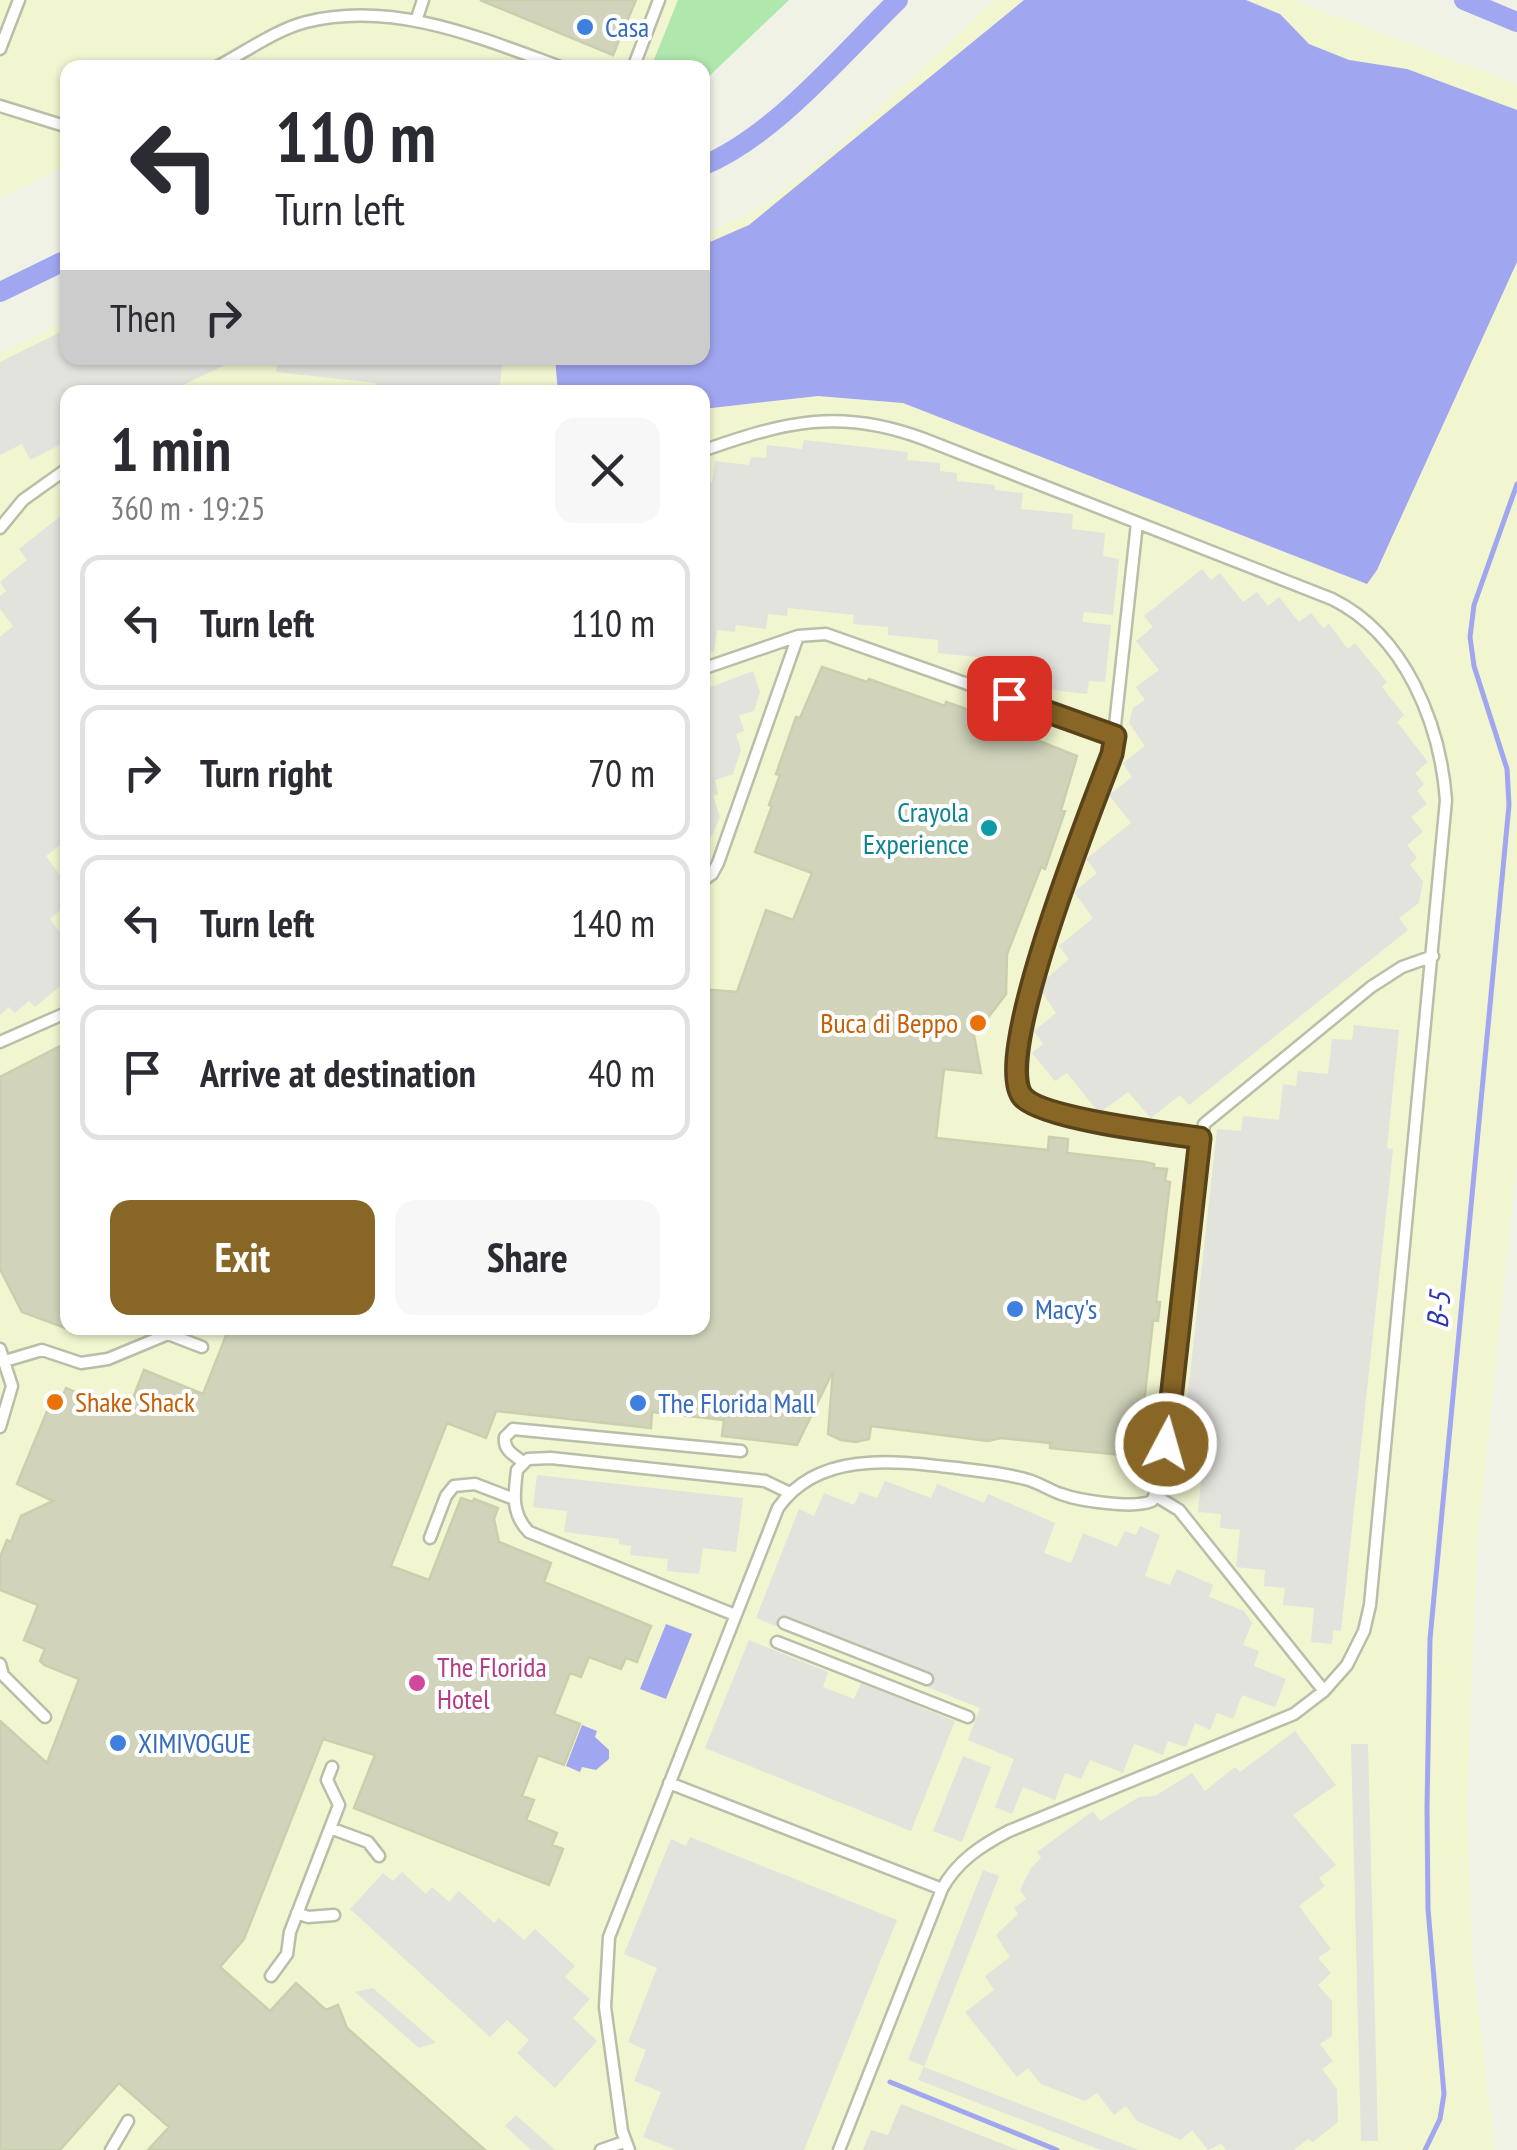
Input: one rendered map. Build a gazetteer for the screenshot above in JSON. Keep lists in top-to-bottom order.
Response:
{
  "water": ["B-5"],
  "places": [
    "Casa",
    "Crayola Experience",
    "Buca di Beppo",
    "Macy's",
    "Shake Shack",
    "The Florida Mall",
    "The Florida Hotel",
    "XIMIVOGUE"
  ],
  "page": {
    "turn": ["110 m", "Turn left"],
    "then": "Then",
    "heading": ["1 min", "360 m · 19:25"],
    "list": [
      {
        "name": "Turn left",
        "value": "110 m"
      },
      {
        "name": "Turn right",
        "value": "70 m"
      },
      {
        "name": "Turn left",
        "value": "140 m"
      },
      {
        "name": "Arrive at destination",
        "value": "40 m"
      }
    ],
    "buttons": ["Exit", "Share"]
  }
}
